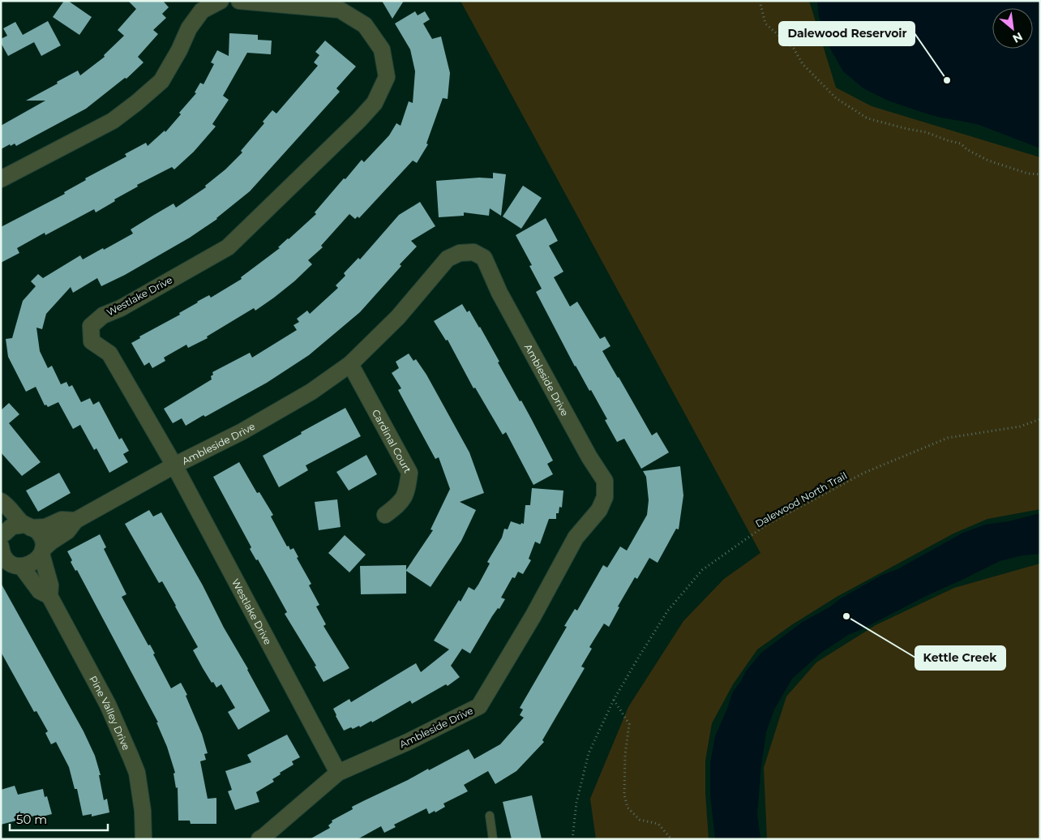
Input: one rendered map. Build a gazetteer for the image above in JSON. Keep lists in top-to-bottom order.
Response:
{
  "streets": {
    "street": [
      "Westlake Drive",
      "Ambleside Drive",
      "Cardinal Court",
      "Pine Valley Drive"
    ],
    "path": ["Dalewood North Trail"]
  },
  "crossings": [
    ["Westlake Drive", "Ambleside Drive"],
    ["Ambleside Drive", "Cardinal Court"],
    ["Ambleside Drive", "Pine Valley Drive"]
  ],
  "places": ["Dalewood Reservoir", "Kettle Creek"],
  "scale_bar": "50 m",
  "north": "bottom right"
}
